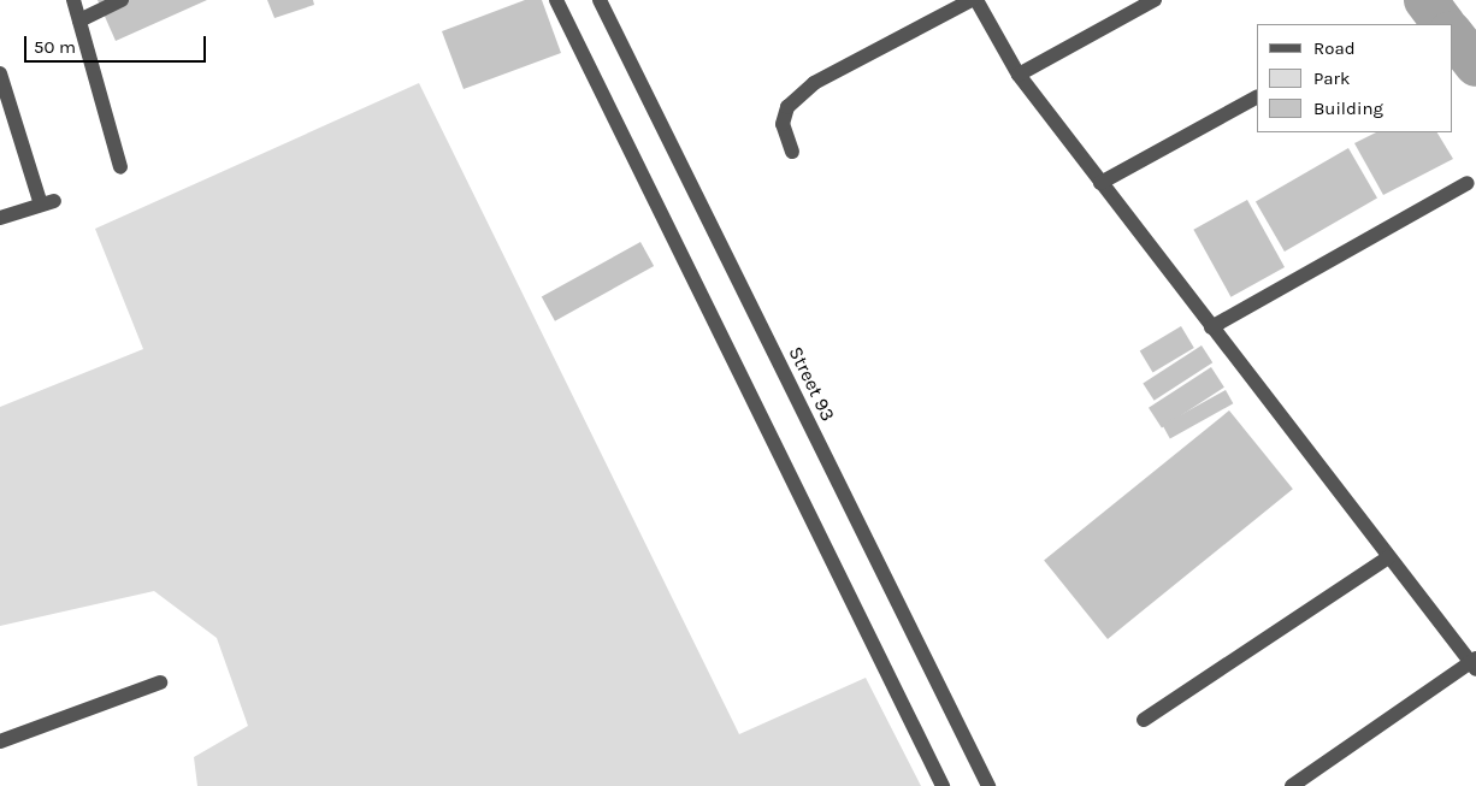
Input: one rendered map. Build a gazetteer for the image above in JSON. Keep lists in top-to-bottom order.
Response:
{
  "streets": {
    "street": ["Street 93"]
  },
  "legend": ["Road", "Park", "Building"],
  "scale_bar": "50 m"
}
